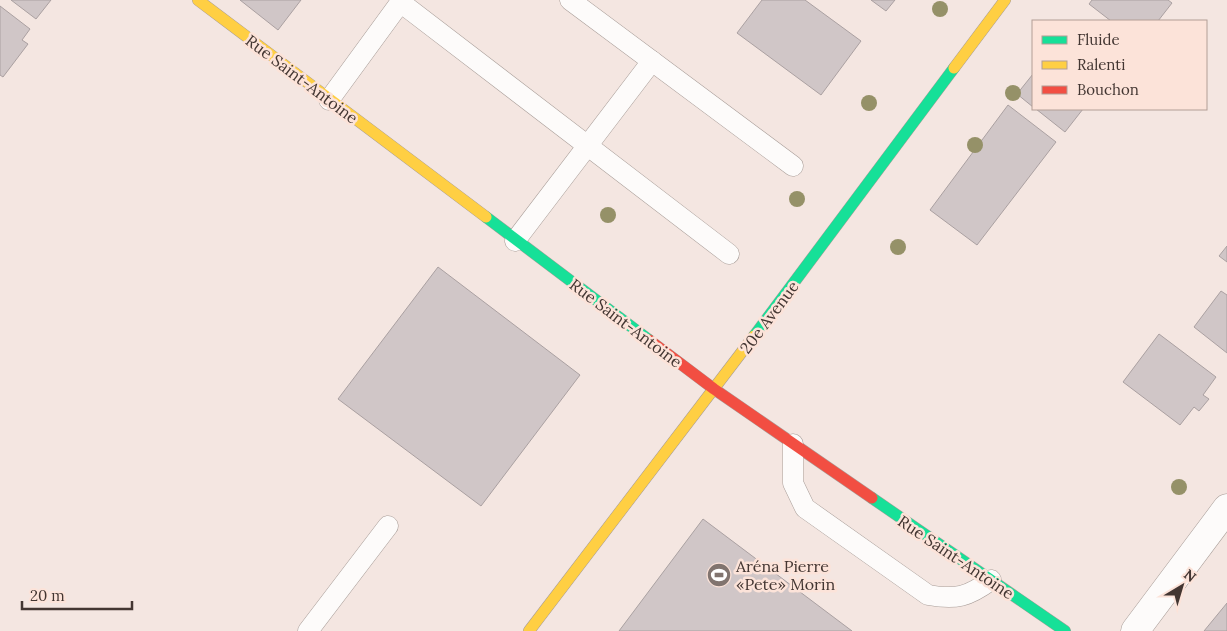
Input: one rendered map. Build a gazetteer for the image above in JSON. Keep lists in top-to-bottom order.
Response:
{
  "streets": {
    "street": ["Rue Saint-Antoine", "20e Avenue"]
  },
  "crossings": [
    ["Rue Saint-Antoine", "20e Avenue"]
  ],
  "places": {
    "sports": ["Aréna Pierre «Pete» Morin"]
  },
  "legend": ["Fluide", "Ralenti", "Bouchon"],
  "scale_bar": "20 m",
  "north": "top right"
}
